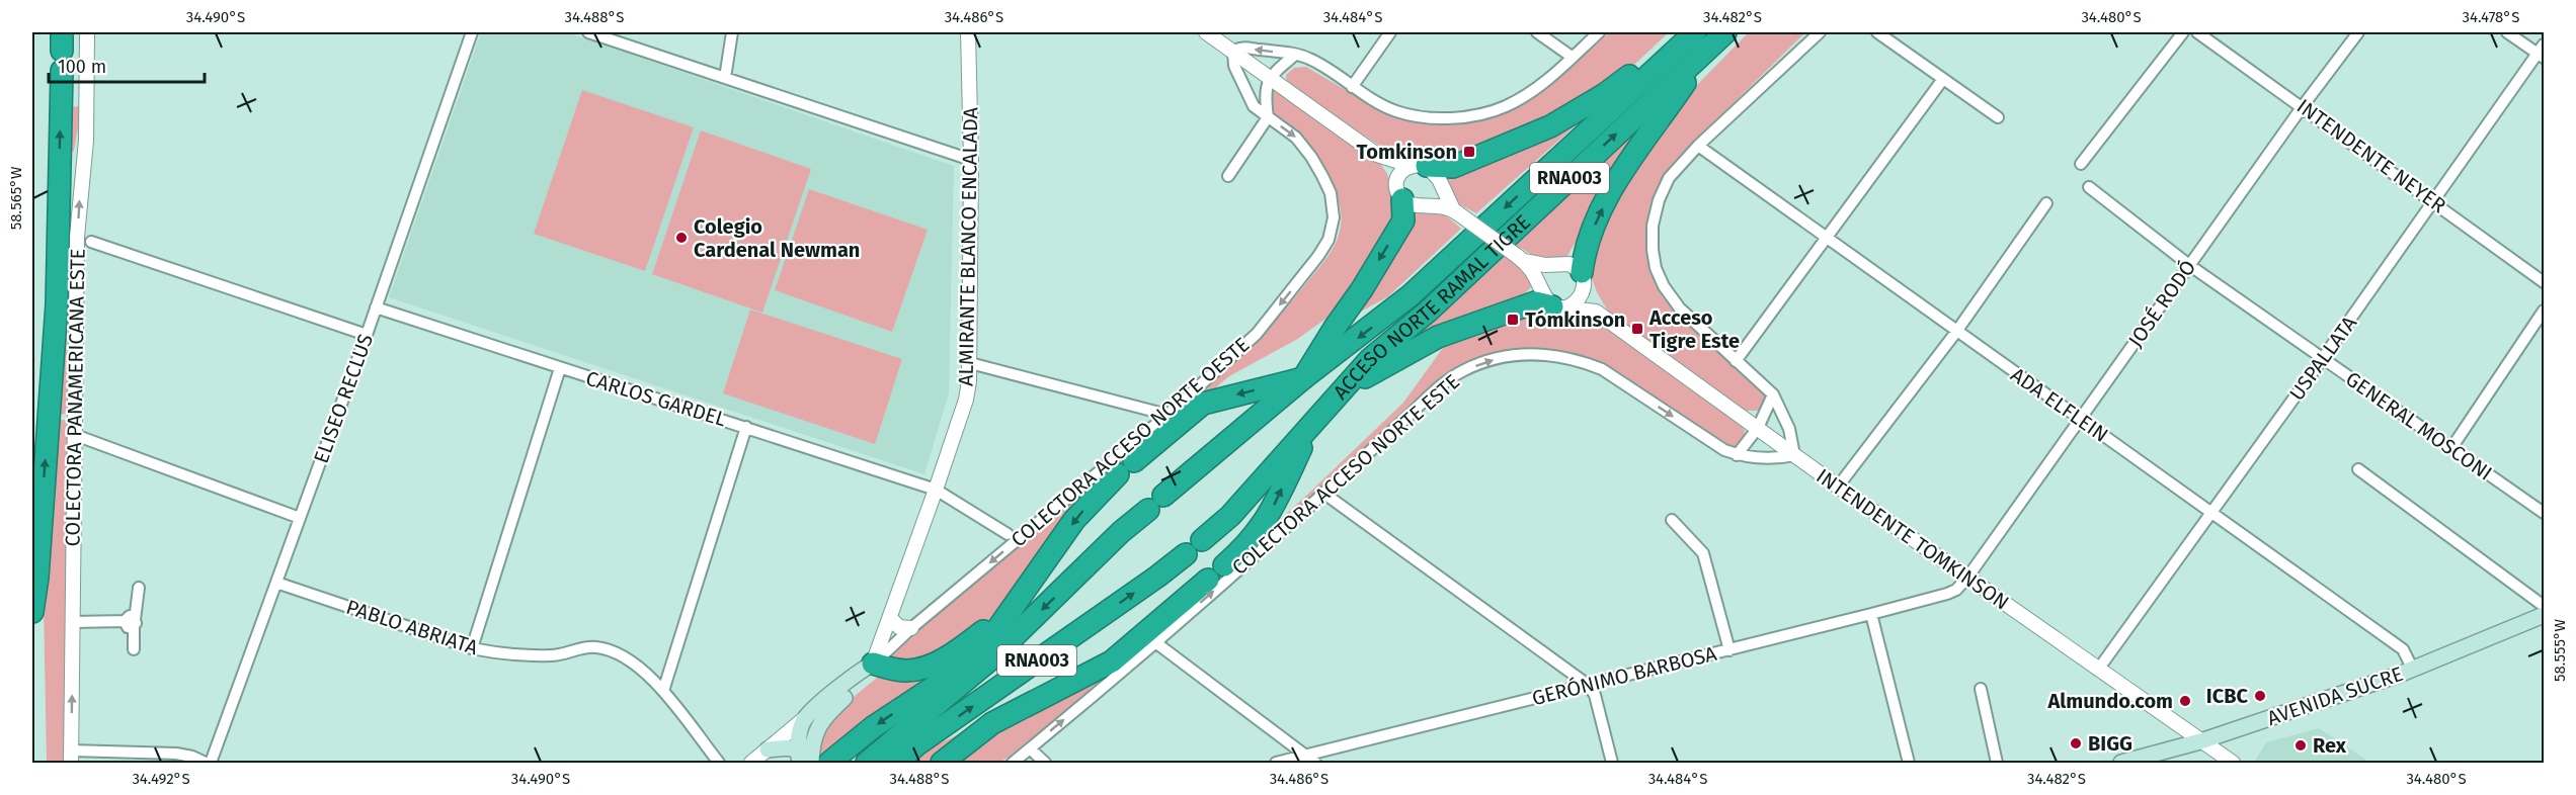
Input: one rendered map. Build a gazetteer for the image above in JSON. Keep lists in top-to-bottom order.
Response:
{
  "streets": {
    "highway": ["RNA003", "ACCESO NORTE RAMAL TIGRE"],
    "main road": ["ALMIRANTE BLANCO ENCALADA", "AVENIDA SUCRE"],
    "street": [
      "INTENDENTE NEYER",
      "JOSÉ RODÓ",
      "USPALLATA",
      "COLECTORA PANAMERICANA ESTE",
      "ELISEO RECLUS",
      "CARLOS GARDEL",
      "ADA ELFLEIN",
      "GENERAL MOSCONI",
      "COLECTORA ACCESO NORTE OESTE",
      "COLECTORA ACCESO NORTE ESTE",
      "INTENDENTE TOMKINSON",
      "PABLO ABRIATA",
      "GERÓNIMO BARBOSA"
    ]
  },
  "crossings": [
    ["INTENDENTE NEYER", "JOSÉ RODÓ"],
    ["INTENDENTE NEYER", "USPALLATA"],
    ["ALMIRANTE BLANCO ENCALADA", "CARLOS GARDEL"],
    ["ALMIRANTE BLANCO ENCALADA", "COLECTORA ACCESO NORTE OESTE"],
    ["JOSÉ RODÓ", "ADA ELFLEIN"],
    ["JOSÉ RODÓ", "GENERAL MOSCONI"],
    ["JOSÉ RODÓ", "INTENDENTE TOMKINSON"],
    ["JOSÉ RODÓ", "GERÓNIMO BARBOSA"],
    ["USPALLATA", "ADA ELFLEIN"],
    ["USPALLATA", "GENERAL MOSCONI"],
    ["USPALLATA", "INTENDENTE TOMKINSON"],
    ["ELISEO RECLUS", "CARLOS GARDEL"],
    ["ELISEO RECLUS", "PABLO ABRIATA"],
    ["ADA ELFLEIN", "AVENIDA SUCRE"],
    ["COLECTORA ACCESO NORTE ESTE", "INTENDENTE TOMKINSON"],
    ["INTENDENTE TOMKINSON", "GERÓNIMO BARBOSA"],
    ["INTENDENTE TOMKINSON", "AVENIDA SUCRE"]
  ],
  "one_way": ["COLECTORA PANAMERICANA ESTE", "COLECTORA ACCESO NORTE OESTE", "COLECTORA ACCESO NORTE ESTE"],
  "places": {
    "transit": ["Tomkinson", "Tómkinson", "Acceso Tigre Este"],
    "other": [
      "Colegio Cardenal Newman",
      "ICBC",
      "Almundo.com",
      "BIGG",
      "Rex"
    ]
  },
  "scale_bar": "100 m",
  "coordinates": [
    "34.490°S",
    "34.488°S",
    "34.486°S",
    "34.484°S",
    "34.482°S",
    "34.480°S",
    "34.478°S",
    "58.565°W",
    "58.555°W",
    "34.492°S"
  ]
}
